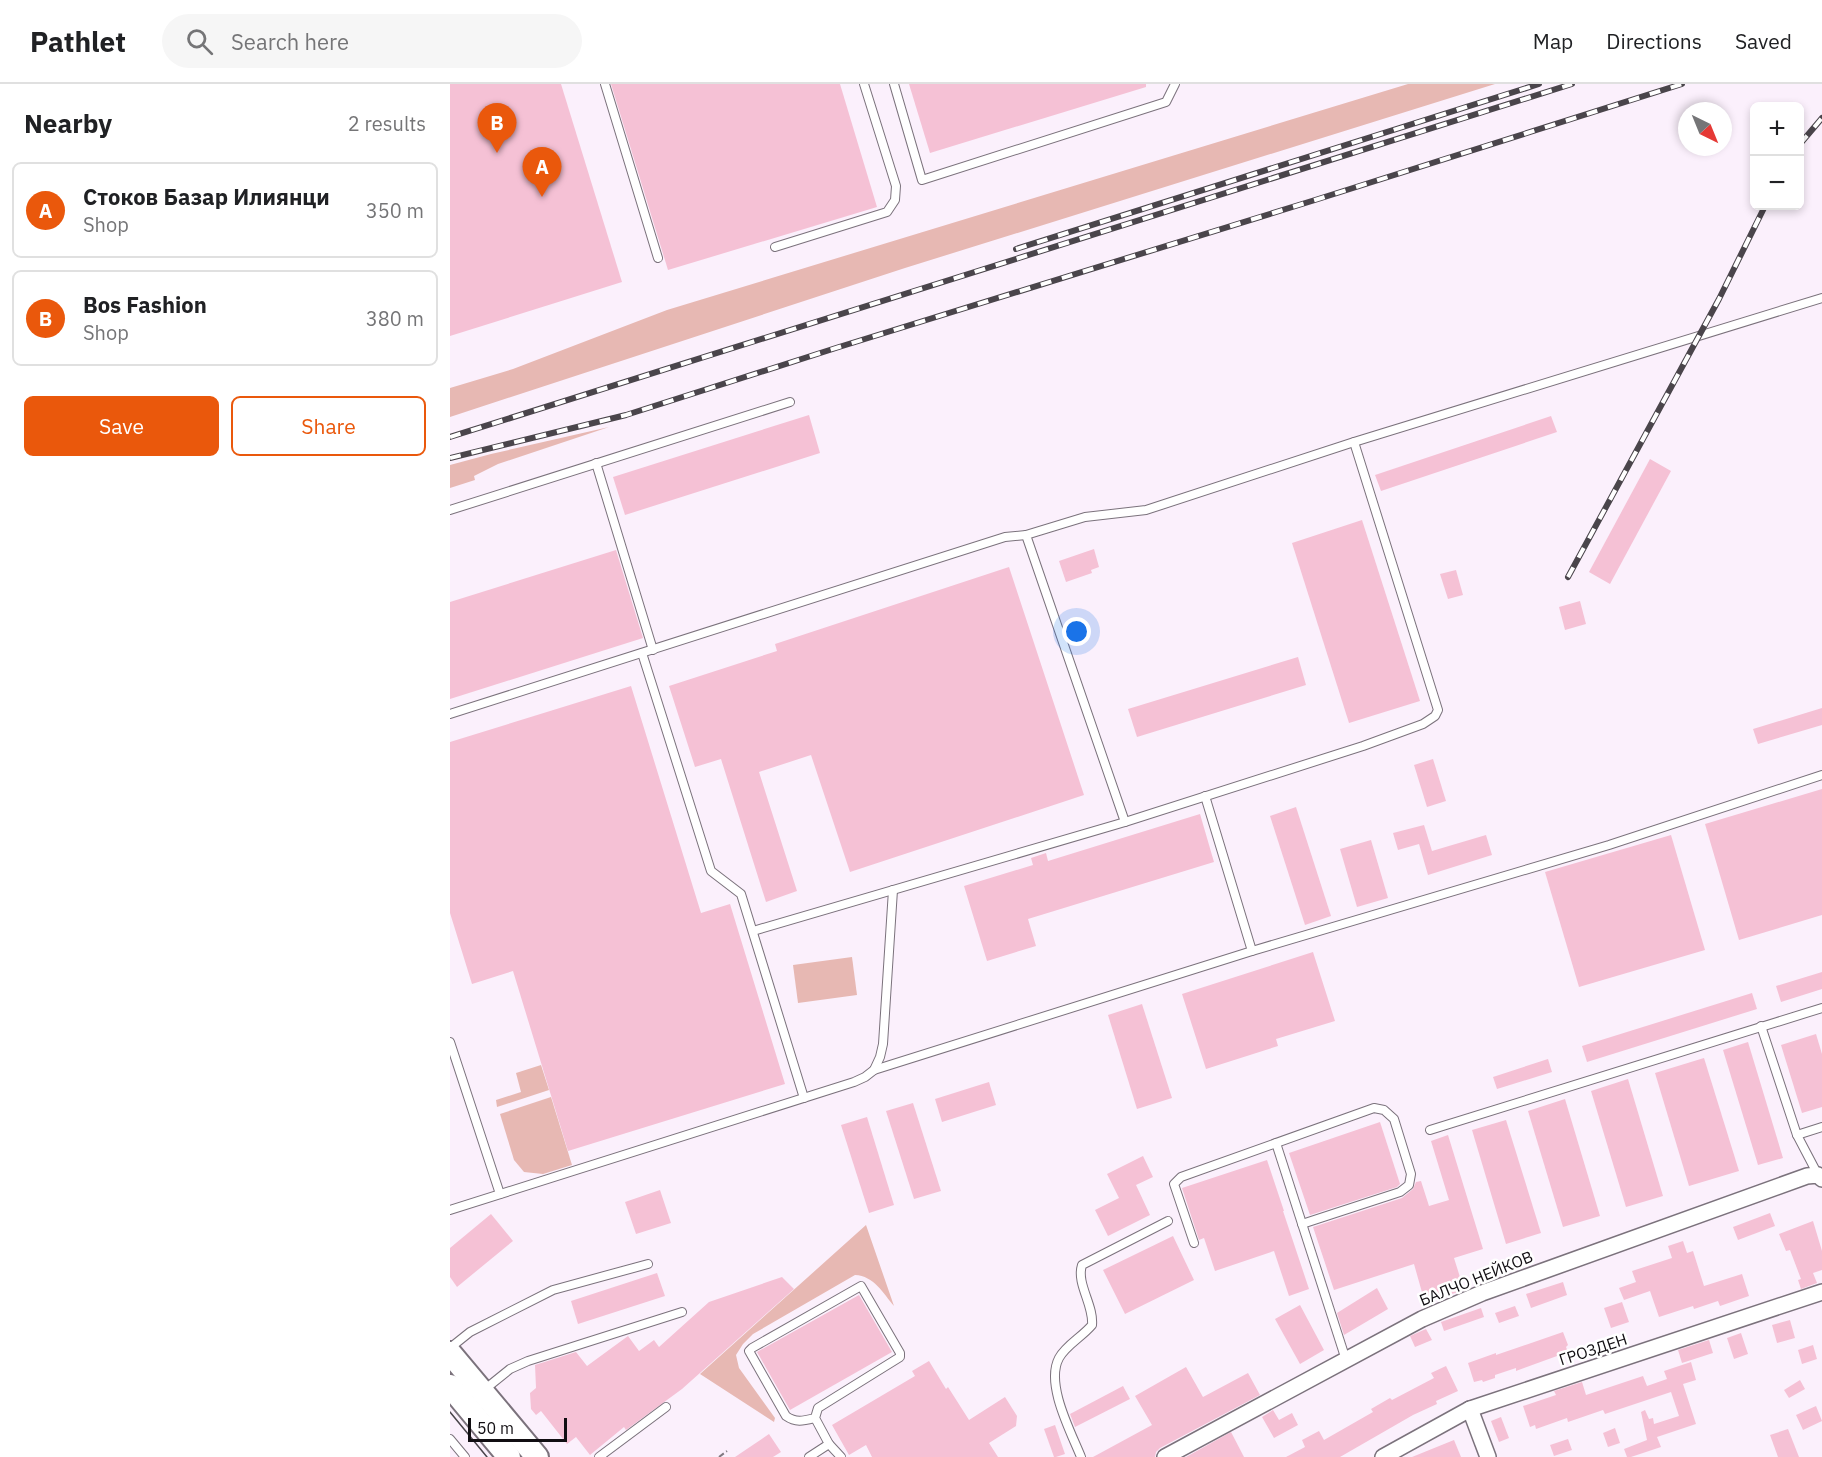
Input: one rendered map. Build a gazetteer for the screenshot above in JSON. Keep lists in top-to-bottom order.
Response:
{
  "streets": {
    "street": ["БАЛЧО НЕЙКОВ", "ГРОЗДЕН"]
  },
  "scale_bar": "50 m",
  "north": "bottom right",
  "page": {
    "header": "Pathlet",
    "search": "Search here",
    "nav": ["Map", "Directions", "Saved"],
    "heading": ["Nearby", "2 results"],
    "map_buttons": ["+", "−"],
    "pins": ["B", "A"],
    "list": [
      {
        "mark": "A",
        "name": "Стоков Базар Илиянци",
        "note": "Shop",
        "value": "350 m"
      },
      {
        "mark": "B",
        "name": "Bos Fashion",
        "note": "Shop",
        "value": "380 m"
      }
    ],
    "buttons": ["Save", "Share"],
    "scale": "50 m"
  }
}
